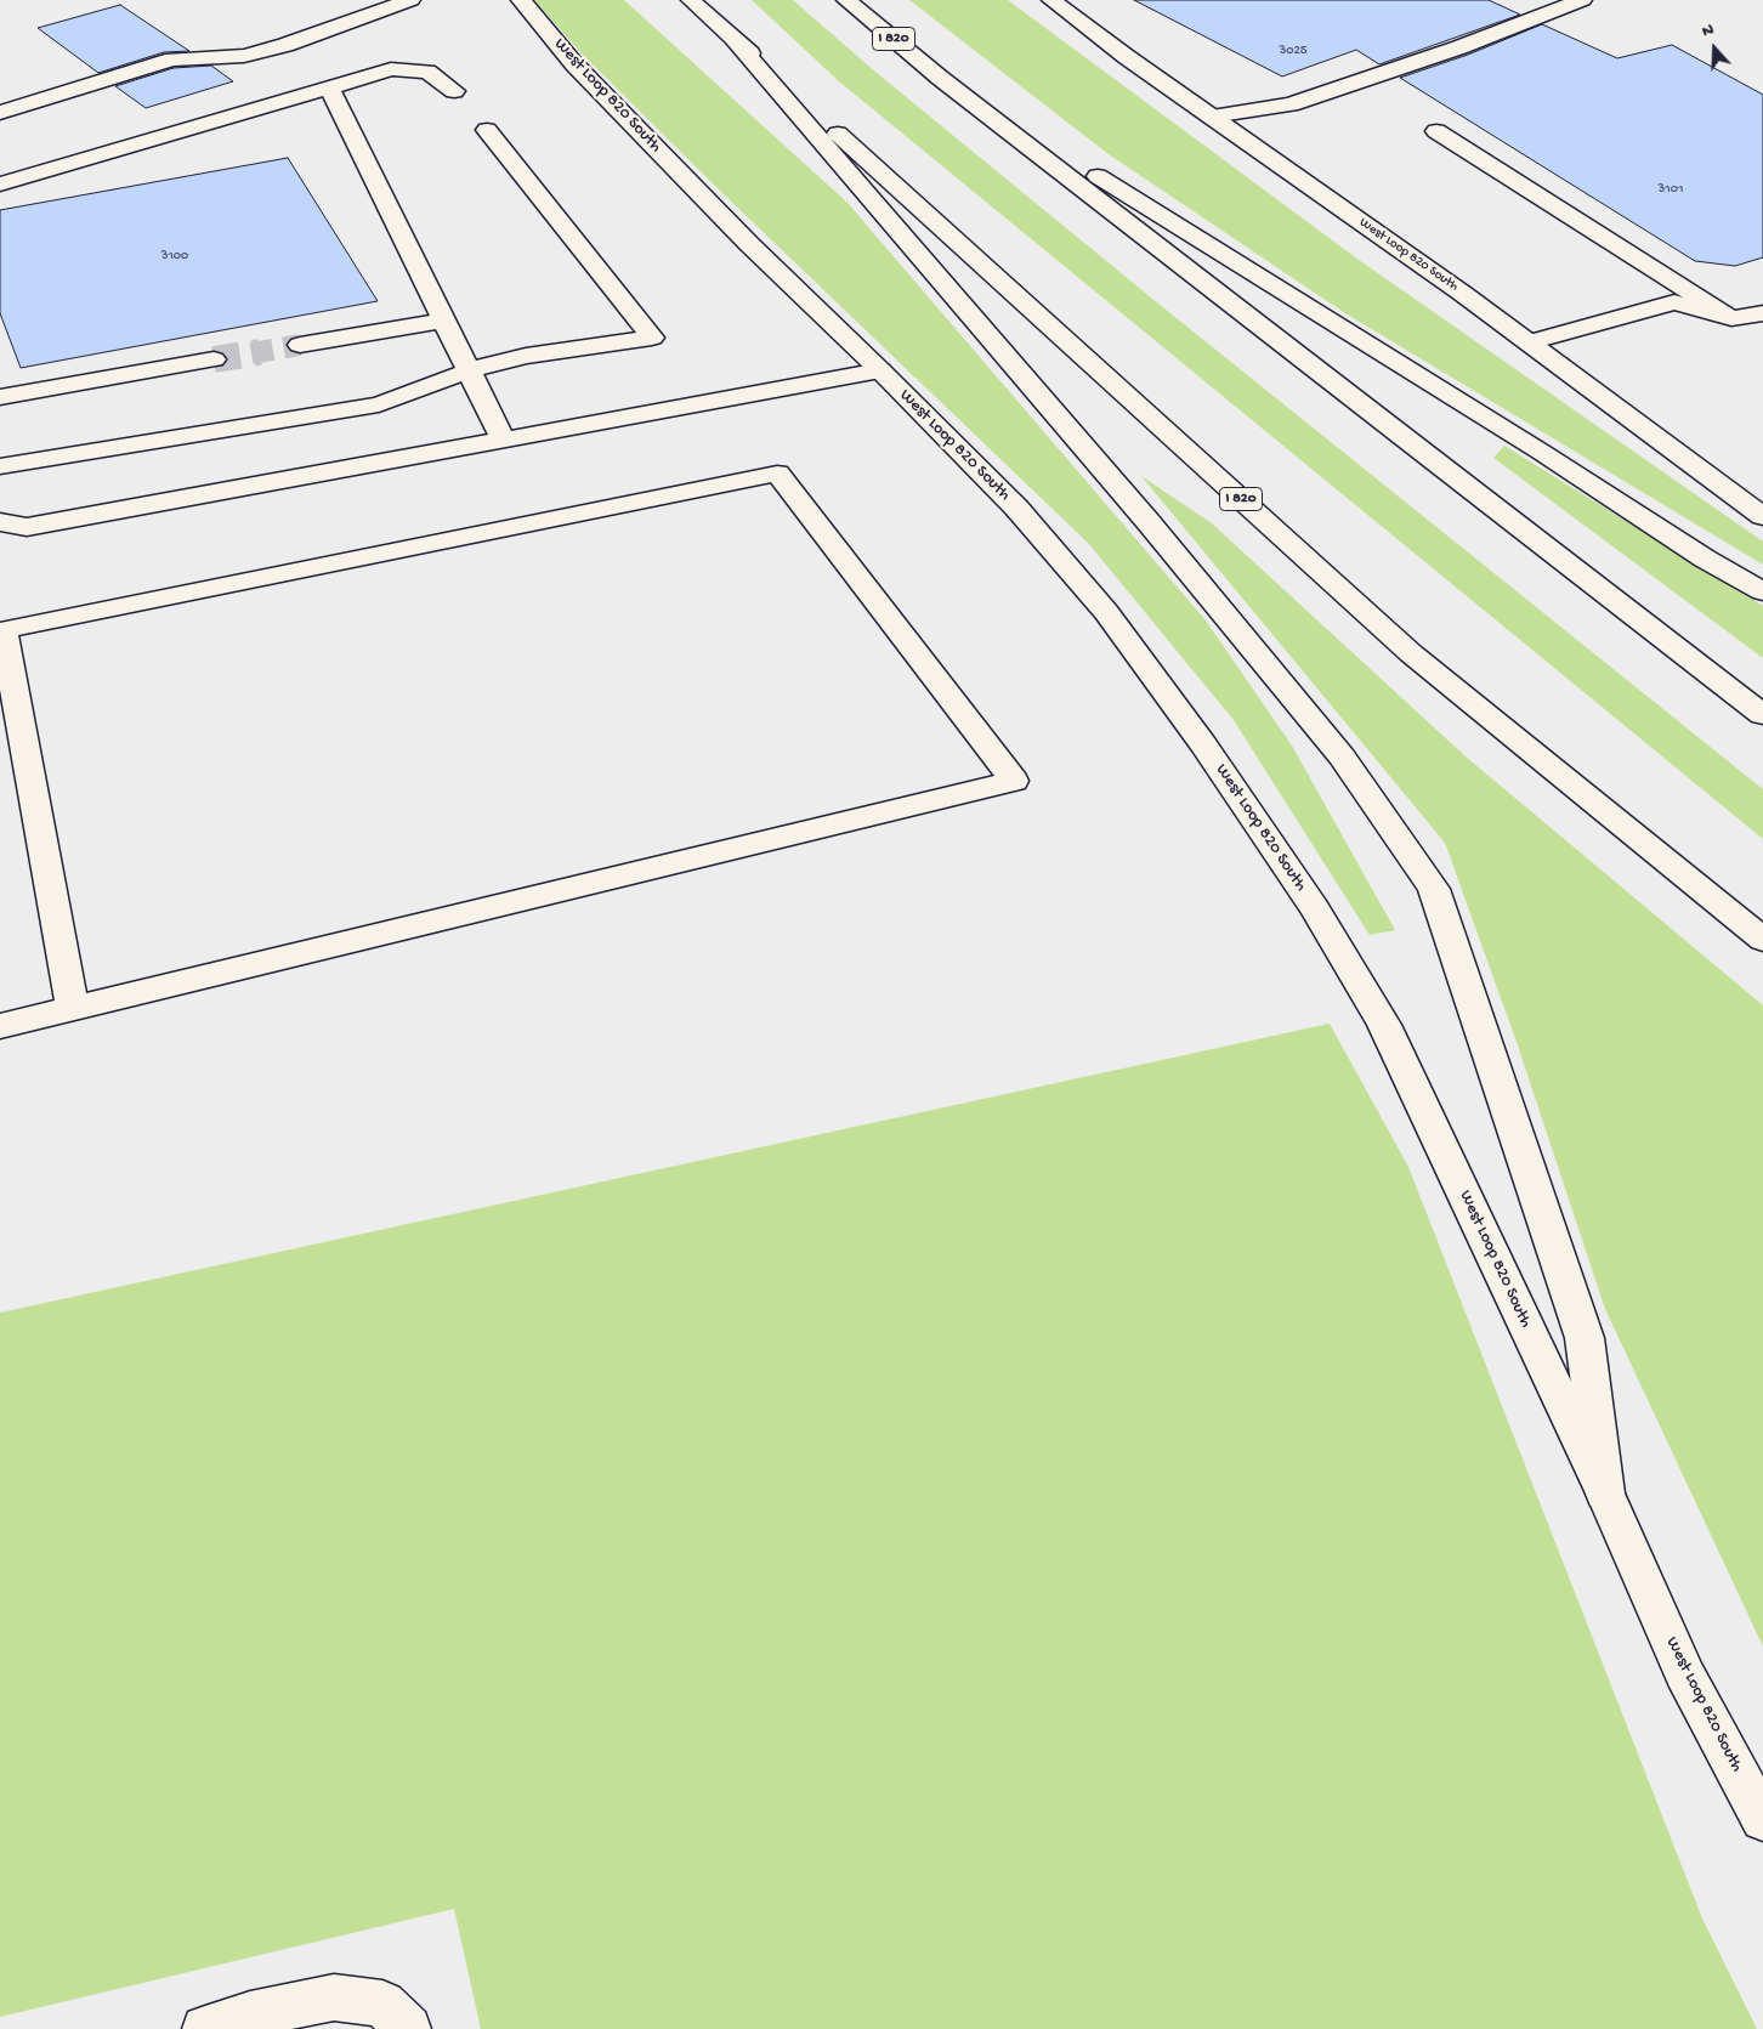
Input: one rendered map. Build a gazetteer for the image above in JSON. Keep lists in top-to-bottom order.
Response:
{
  "streets": {
    "main road": ["I 820", "West Loop 820 South"]
  },
  "house_numbers": ["3025", "3101", "3100"],
  "north": "top"
}
